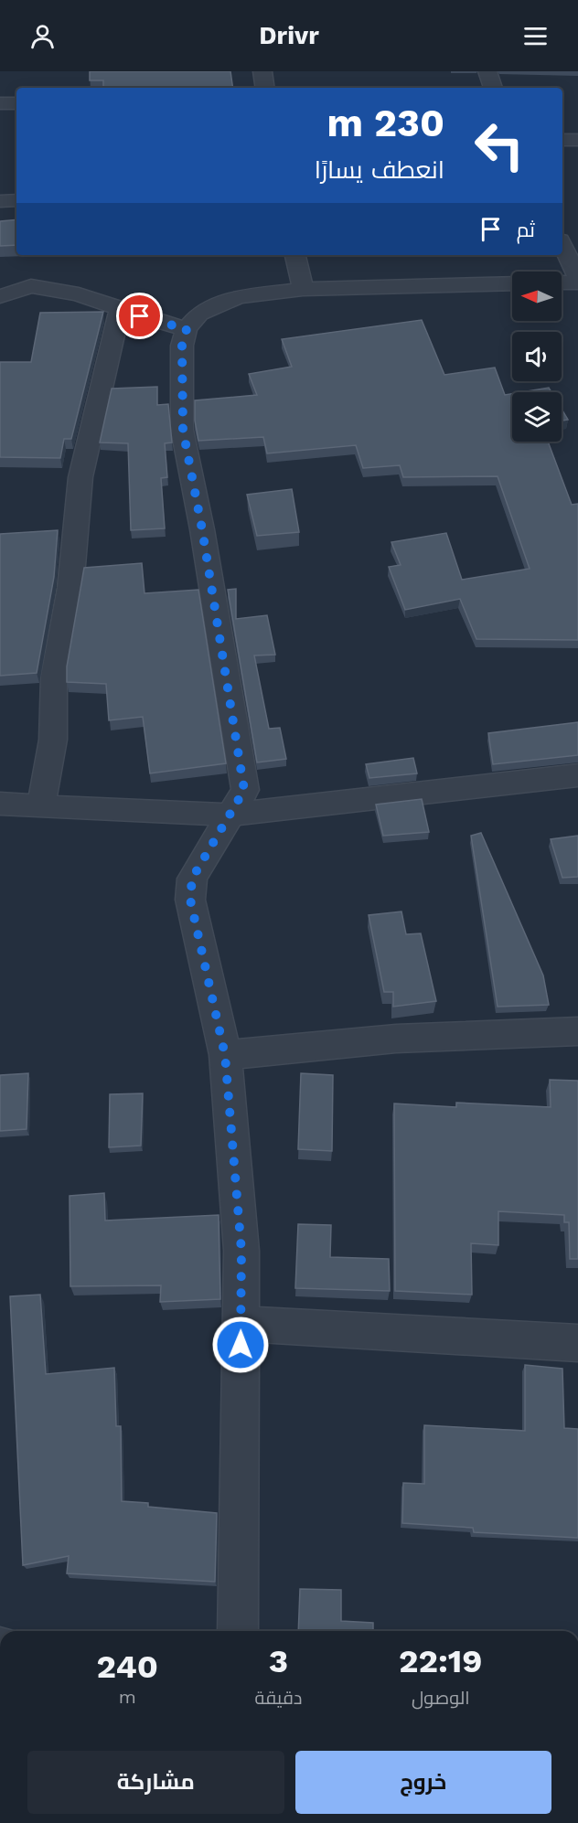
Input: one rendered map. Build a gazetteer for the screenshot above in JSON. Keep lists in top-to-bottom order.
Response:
{
  "north": "left",
  "page": {
    "header": "Drivr",
    "turn": ["230 m", "انعطف يسارًا"],
    "then": "ثم",
    "eta": [
      "22:19",
      "الوصول",
      "3",
      "دقيقة",
      "240",
      "m"
    ],
    "buttons": ["خروج", "مشاركة"]
  }
}
